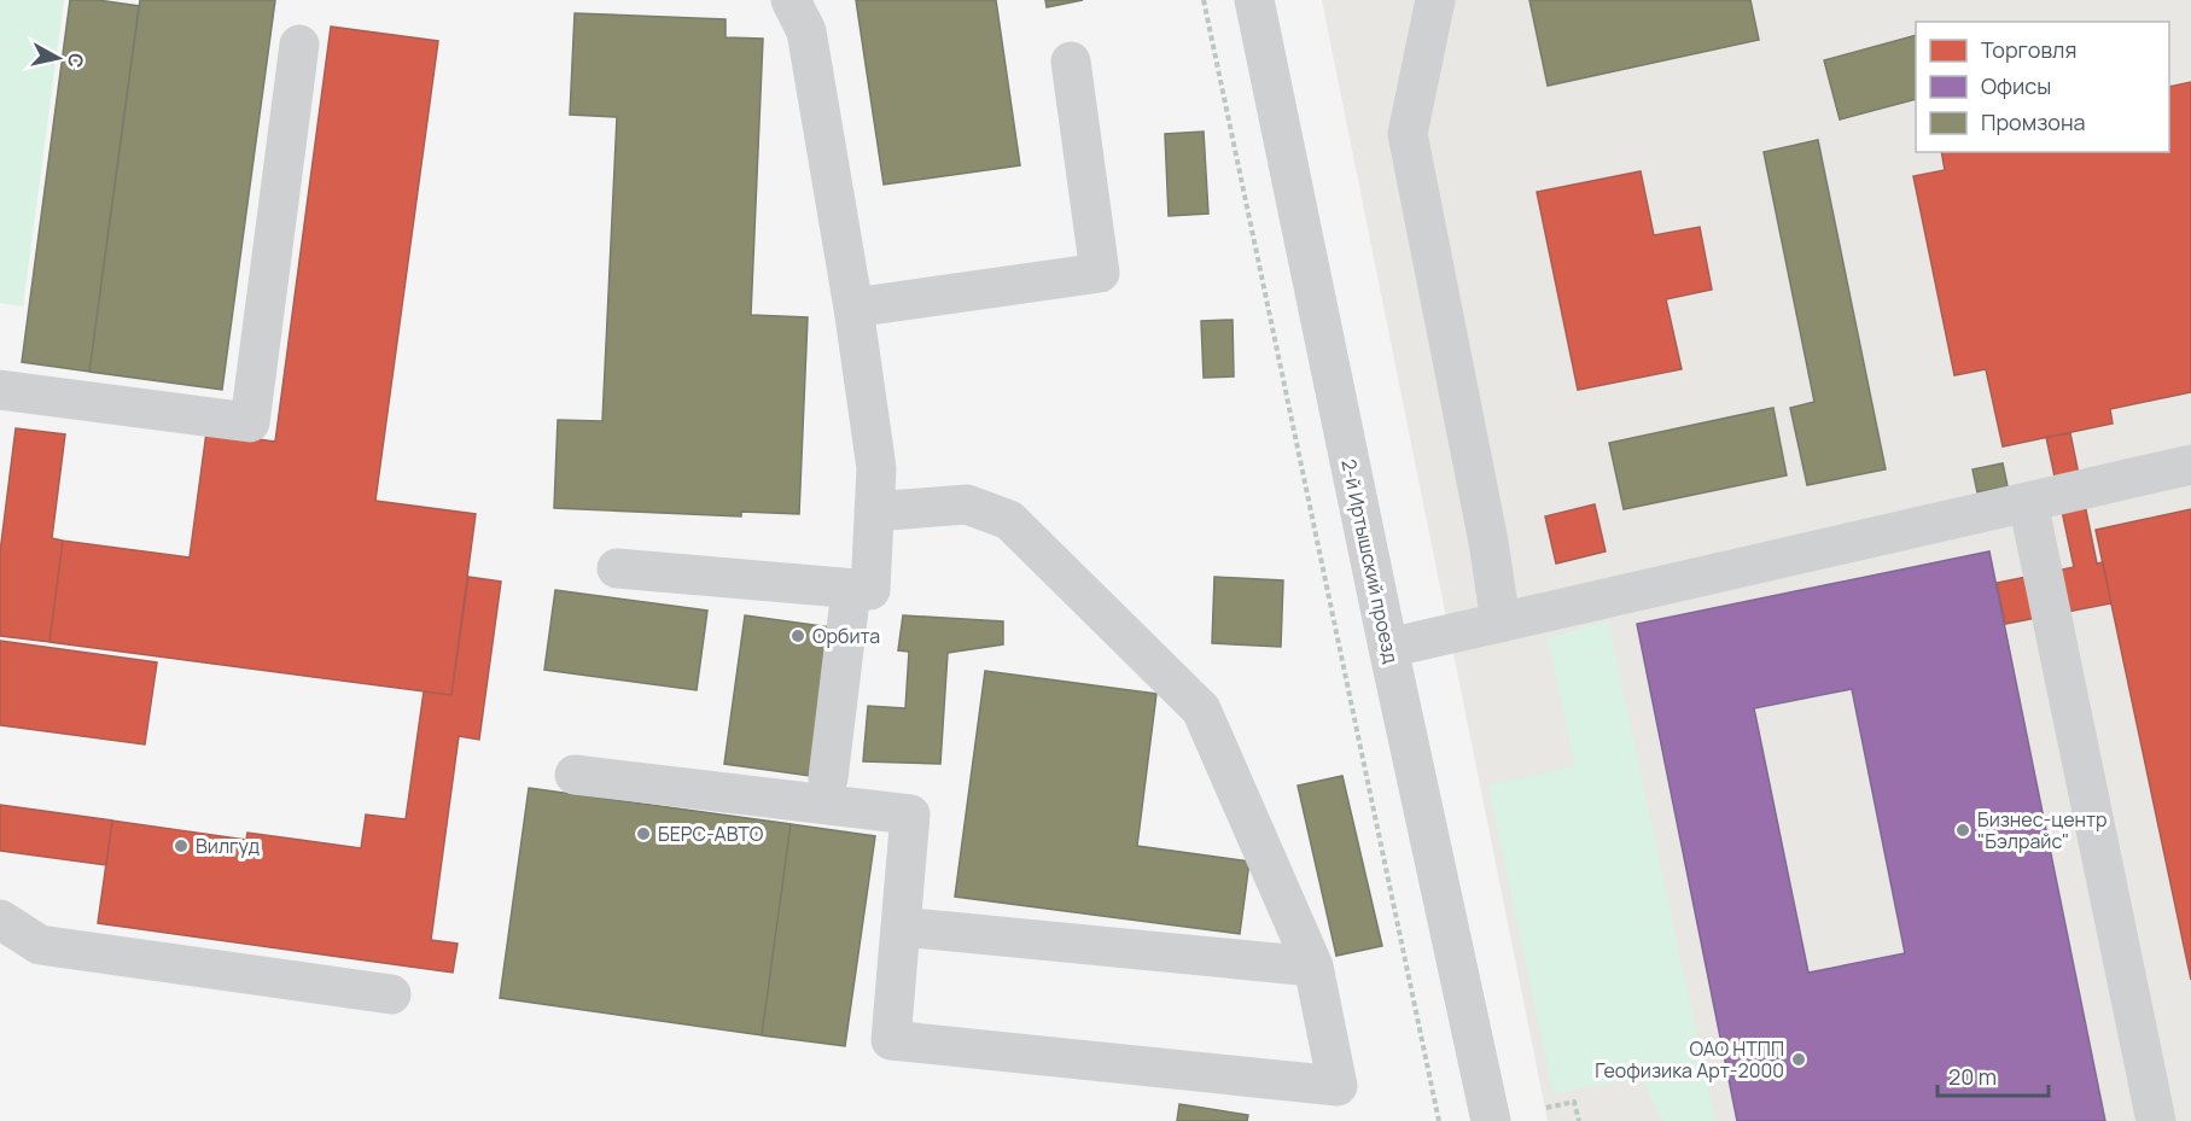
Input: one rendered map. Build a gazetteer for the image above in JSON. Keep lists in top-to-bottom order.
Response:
{
  "streets": {
    "street": ["2-й Иртышский проезд"]
  },
  "places": [
    "Орбита",
    "Бизнес-центр \"Бэлрайс\"",
    "БЕРС-АВТО",
    "Вилгуд",
    "ОАО НТПП Геофизика Арт-2000"
  ],
  "legend": ["Торговля", "Офисы", "Промзона"],
  "scale_bar": "20 m",
  "north": "right"
}
